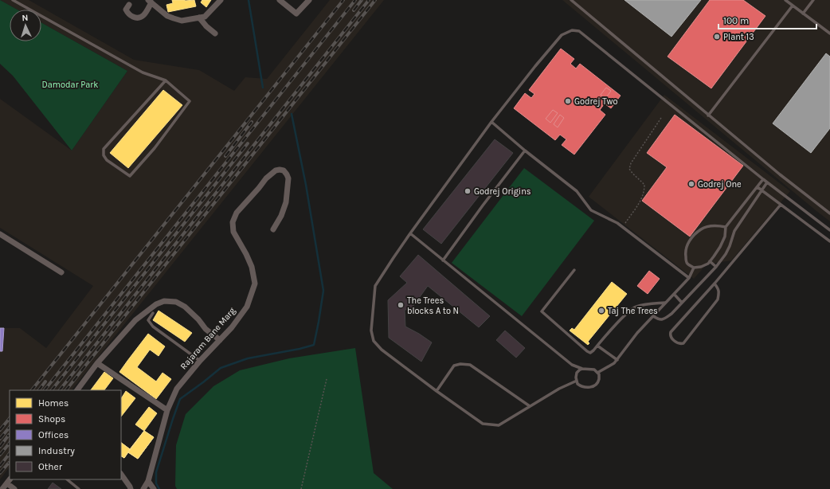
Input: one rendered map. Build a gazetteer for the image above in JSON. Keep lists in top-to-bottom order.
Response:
{
  "streets": {
    "street": ["Rajaram Bane Marg"]
  },
  "parks": ["Damodar Park"],
  "places": [
    "Plant 13",
    "Godrej Two",
    "Godrej One",
    "Godrej Origins",
    "The Trees blocks A to N",
    "Taj The Trees"
  ],
  "legend": [
    "Homes",
    "Shops",
    "Offices",
    "Industry",
    "Other"
  ],
  "scale_bar": "100 m",
  "north": "top"
}
